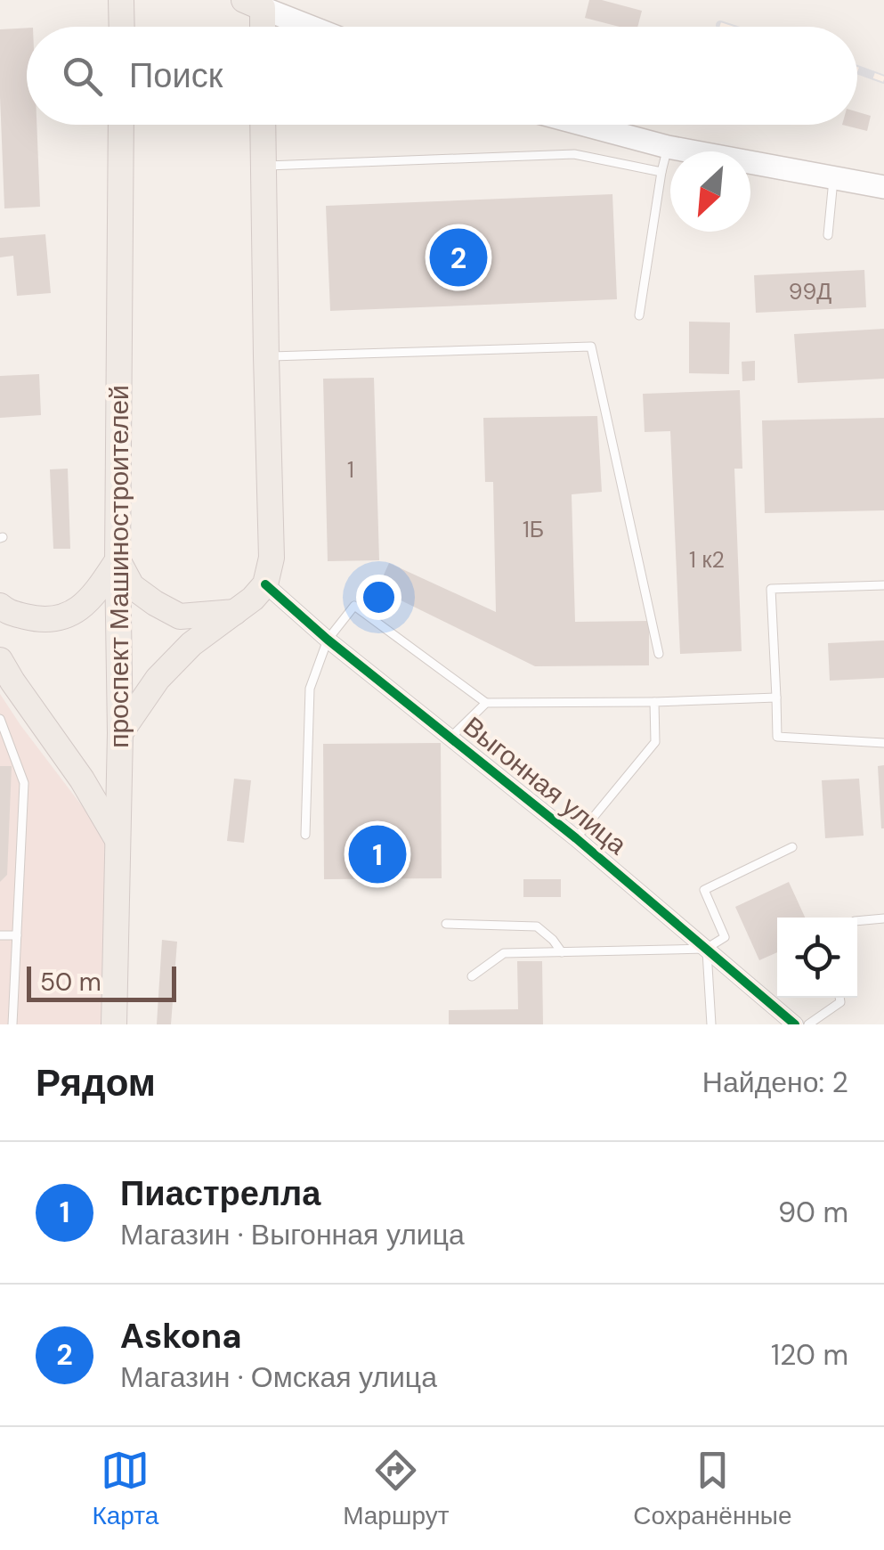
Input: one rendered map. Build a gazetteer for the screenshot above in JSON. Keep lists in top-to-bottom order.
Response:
{
  "streets": {
    "main road": ["проспект Машиностроителей"],
    "street": ["Выгонная улица"]
  },
  "house_numbers": [
    "99Д",
    "1",
    "1Б",
    "1 к2"
  ],
  "scale_bar": "50 m",
  "north": "bottom left",
  "page": {
    "search": "Поиск",
    "pins": ["2", "1"],
    "scale": "50 m",
    "heading": ["Рядом", "Найдено: 2"],
    "list": [
      {
        "mark": "1",
        "name": "Пиастрелла",
        "note": "Магазин · Выгонная улица",
        "value": "90 m"
      },
      {
        "mark": "2",
        "name": "Askona",
        "note": "Магазин · Омская улица",
        "value": "120 m"
      }
    ],
    "nav": ["Карта", "Маршрут", "Сохранённые"]
  }
}
